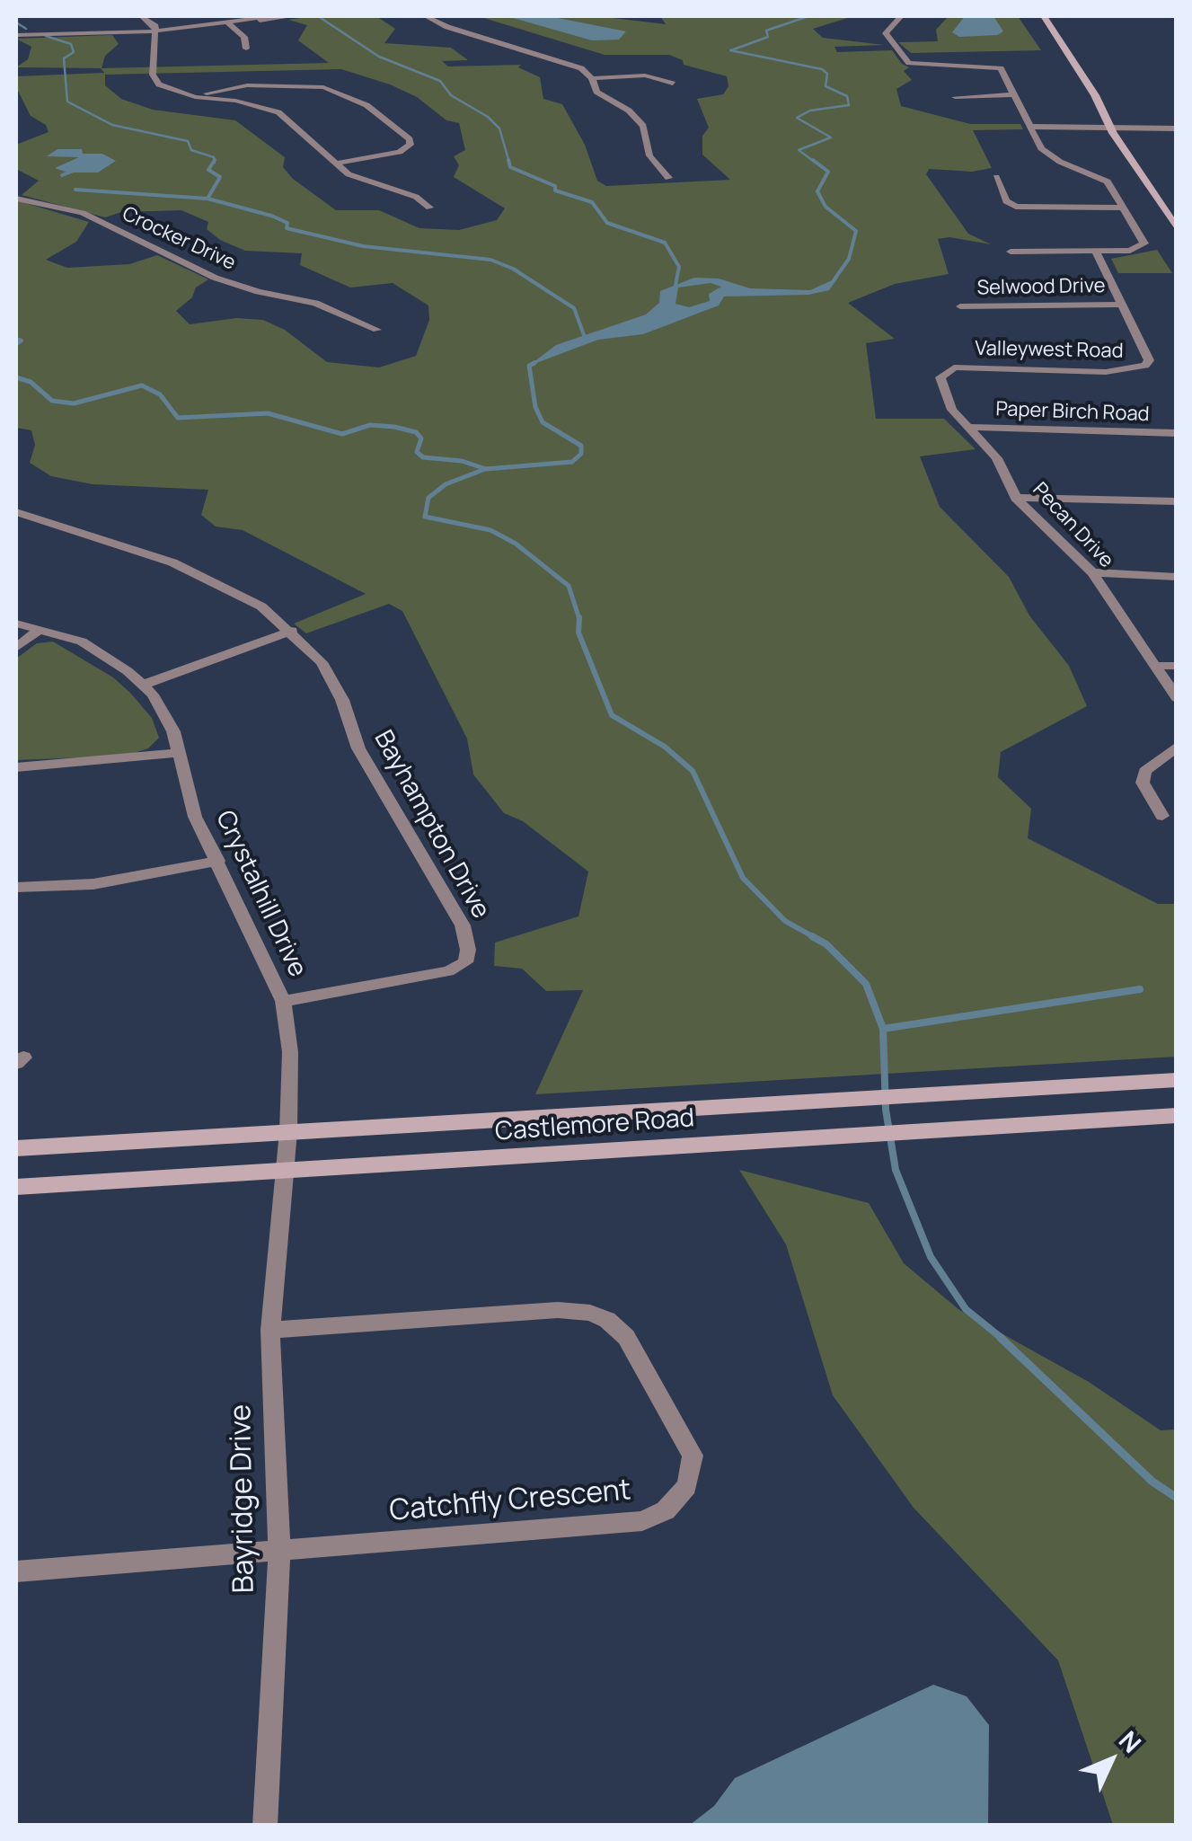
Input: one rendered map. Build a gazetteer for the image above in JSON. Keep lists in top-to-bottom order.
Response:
{
  "streets": {
    "main road": ["Castlemore Road"],
    "street": [
      "Crocker Drive",
      "Selwood Drive",
      "Valleywest Road",
      "Paper Birch Road",
      "Pecan Drive",
      "Bayhampton Drive",
      "Crystalhill Drive",
      "Bayridge Drive",
      "Catchfly Crescent"
    ]
  },
  "crossings": [
    ["Selwood Drive", "Valleywest Road"],
    ["Valleywest Road", "Paper Birch Road"],
    ["Valleywest Road", "Pecan Drive"],
    ["Paper Birch Road", "Pecan Drive"],
    ["Bayhampton Drive", "Crystalhill Drive"],
    ["Crystalhill Drive", "Castlemore Road"],
    ["Crystalhill Drive", "Bayridge Drive"],
    ["Castlemore Road", "Bayridge Drive"],
    ["Bayridge Drive", "Catchfly Crescent"]
  ],
  "north": "top right"
}
